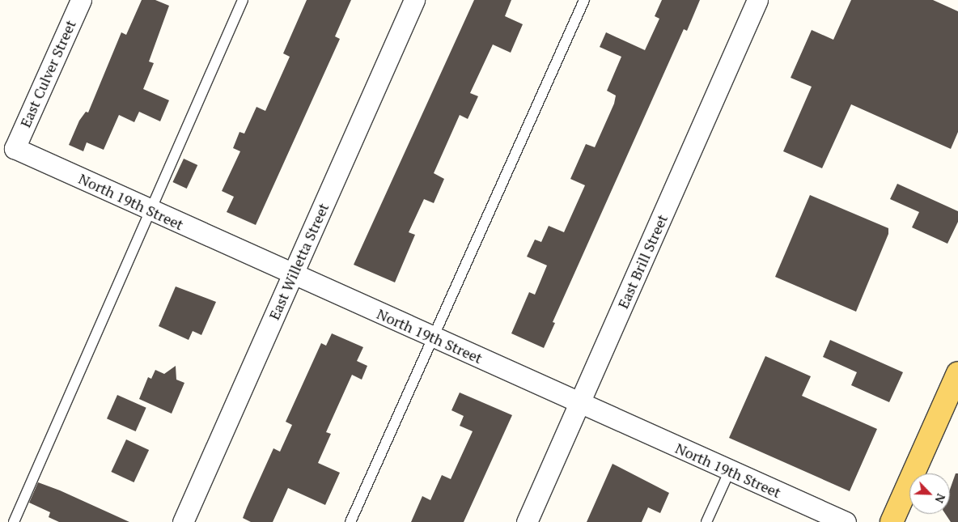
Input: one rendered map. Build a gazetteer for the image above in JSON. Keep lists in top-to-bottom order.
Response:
{
  "streets": {
    "street": [
      "East Culver Street",
      "North 19th Street",
      "East Willetta Street",
      "East Brill Street"
    ]
  },
  "crossings": [
    ["East Culver Street", "North 19th Street"],
    ["North 19th Street", "East Willetta Street"],
    ["North 19th Street", "East Brill Street"]
  ],
  "north": "bottom right"
}
